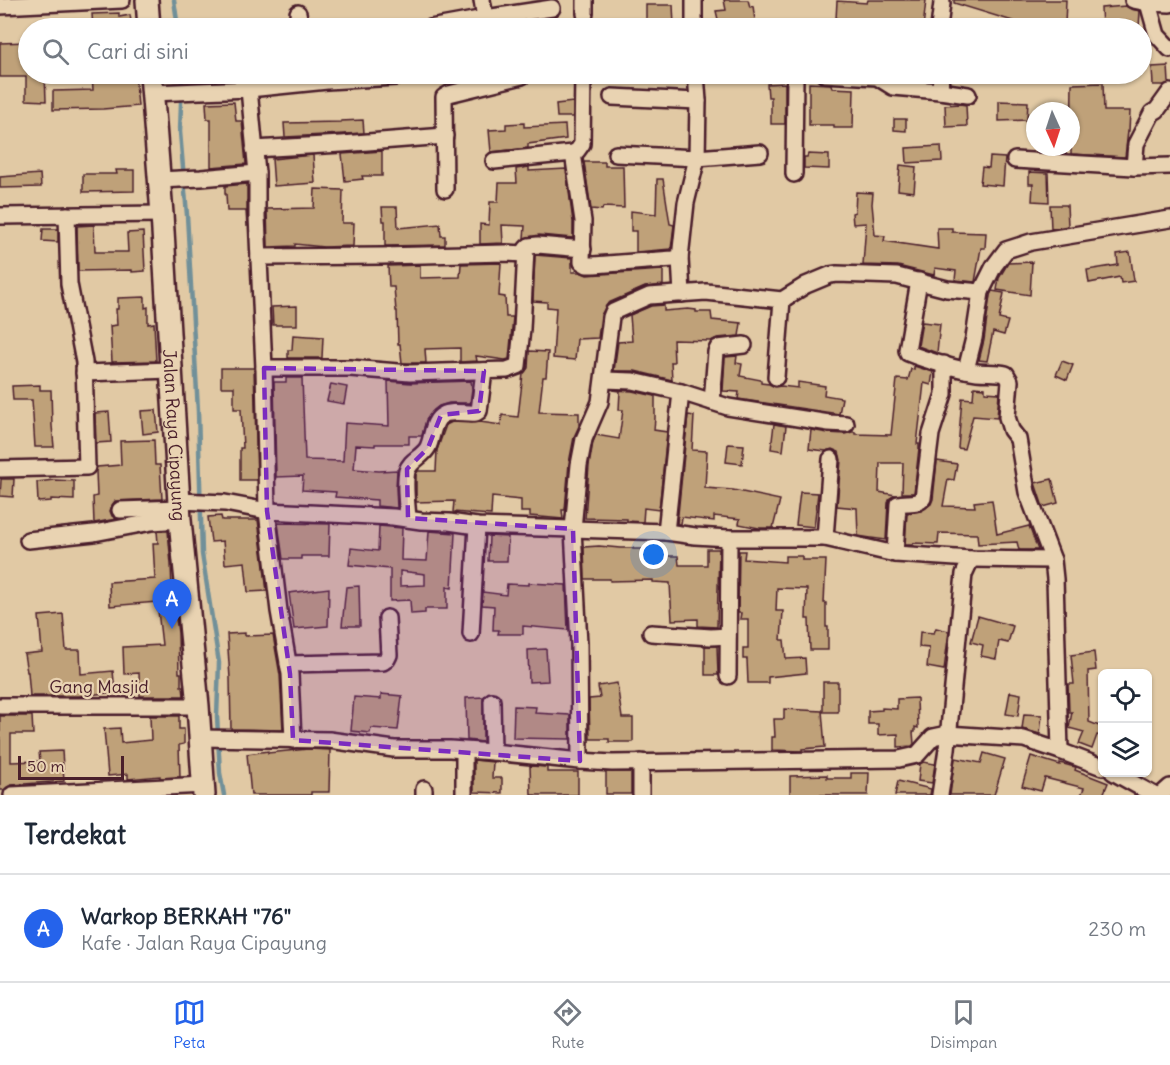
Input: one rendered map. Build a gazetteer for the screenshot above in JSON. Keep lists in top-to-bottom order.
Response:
{
  "streets": {
    "main road": ["Jalan Raya Cipayung"],
    "street": ["Gang Masjid"]
  },
  "crossings": [
    ["Jalan Raya Cipayung", "Gang Masjid"]
  ],
  "scale_bar": "50 m",
  "north": "bottom",
  "page": {
    "search": "Cari di sini",
    "pins": "A",
    "scale": "50 m",
    "heading": "Terdekat",
    "list": [
      {
        "mark": "A",
        "name": "Warkop BERKAH \"76\"",
        "note": "Kafe · Jalan Raya Cipayung",
        "value": "230 m"
      }
    ],
    "nav": ["Peta", "Rute", "Disimpan"]
  }
}
